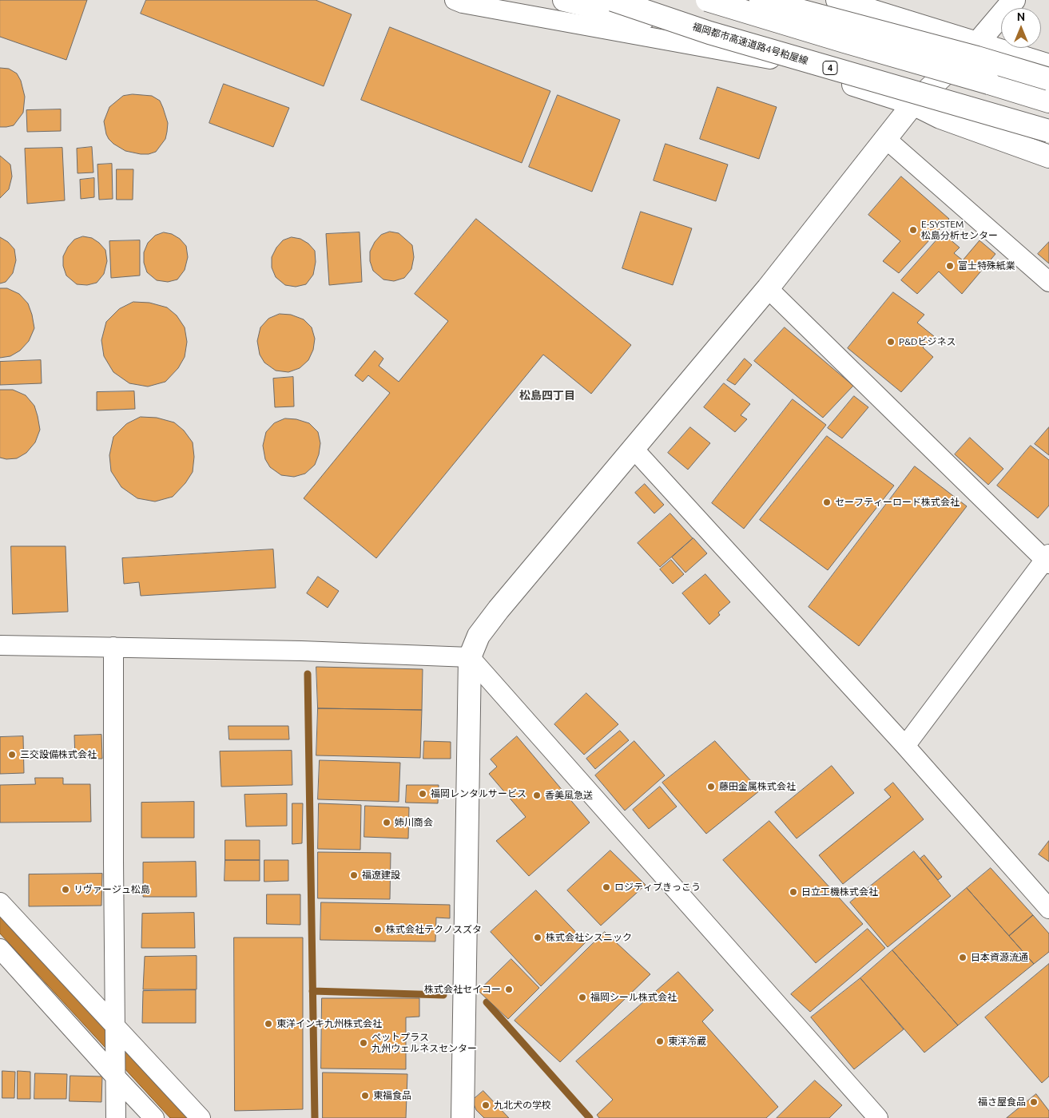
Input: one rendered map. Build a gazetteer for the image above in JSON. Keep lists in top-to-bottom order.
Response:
{
  "streets": {
    "main road": ["福岡都市高速道路4号粕屋線", "4"]
  },
  "districts": ["松島四丁目"],
  "places": [
    "E-SYSTEM 松島分析センター",
    "富士特殊紙業",
    "P&Dビジネス",
    "セーフティーロード株式会社",
    "三交設備株式会社",
    "藤田金属株式会社",
    "福岡レンタルサービス",
    "香美風急送",
    "姉川商会",
    "福遼建設",
    "ロジティブきっこう",
    "リヴァージュ松島",
    "日立工機株式会社",
    "株式会社テクノスズタ",
    "株式会社シスニック",
    "日本資源流通",
    "株式会社セイコー",
    "福岡シール株式会社",
    "東洋インキ九州株式会社",
    "東洋冷蔵",
    "ペットプラス 九州ウェルネスセンター",
    "東福食品",
    "福さ屋食品",
    "九北犬の学校"
  ],
  "north": "top"
}
